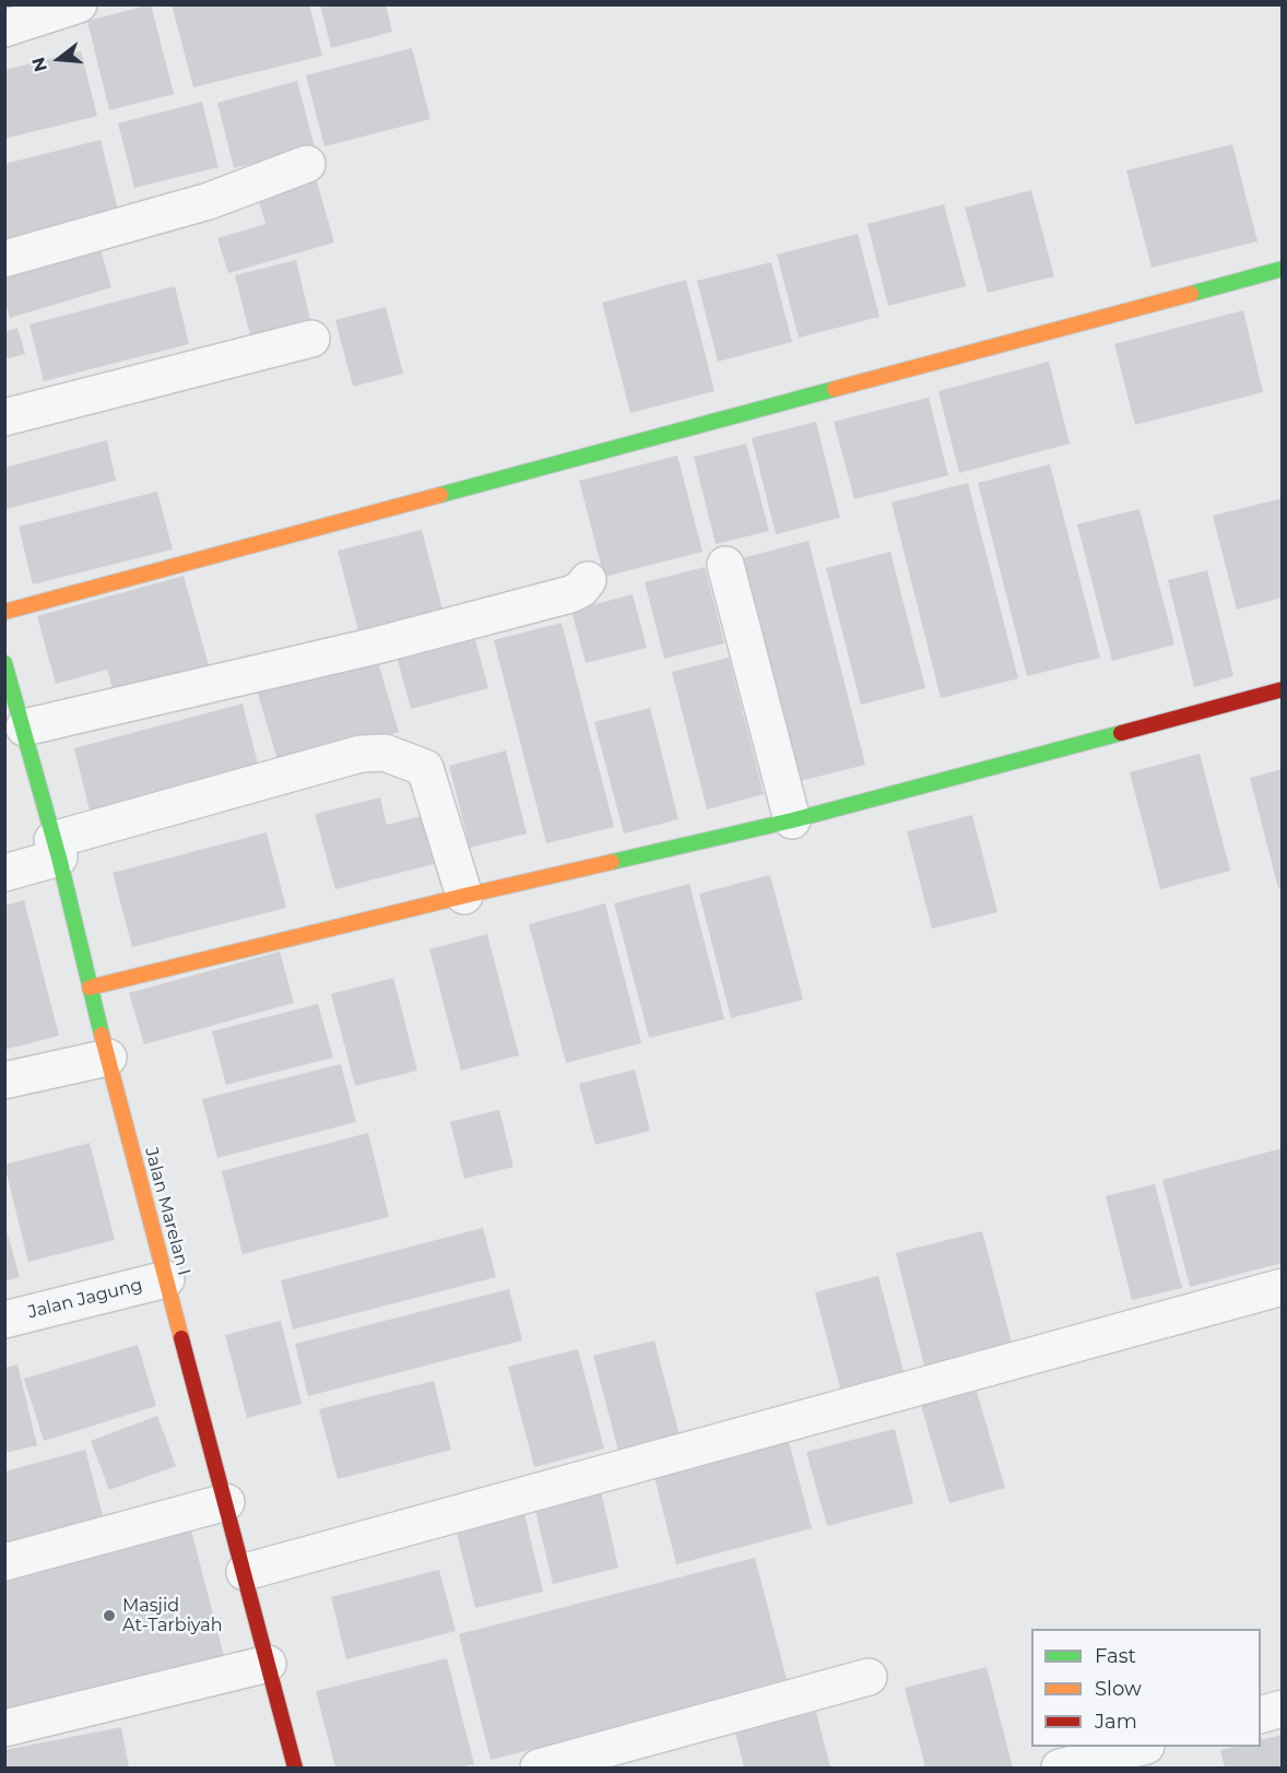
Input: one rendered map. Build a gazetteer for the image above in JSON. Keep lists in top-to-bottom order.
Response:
{
  "streets": {
    "street": ["Jalan Marelan I", "Jalan Jagung"]
  },
  "crossings": [
    ["Jalan Marelan I", "Jalan Jagung"]
  ],
  "places": ["Masjid At-Tarbiyah"],
  "legend": ["Fast", "Slow", "Jam"],
  "north": "left"
}
